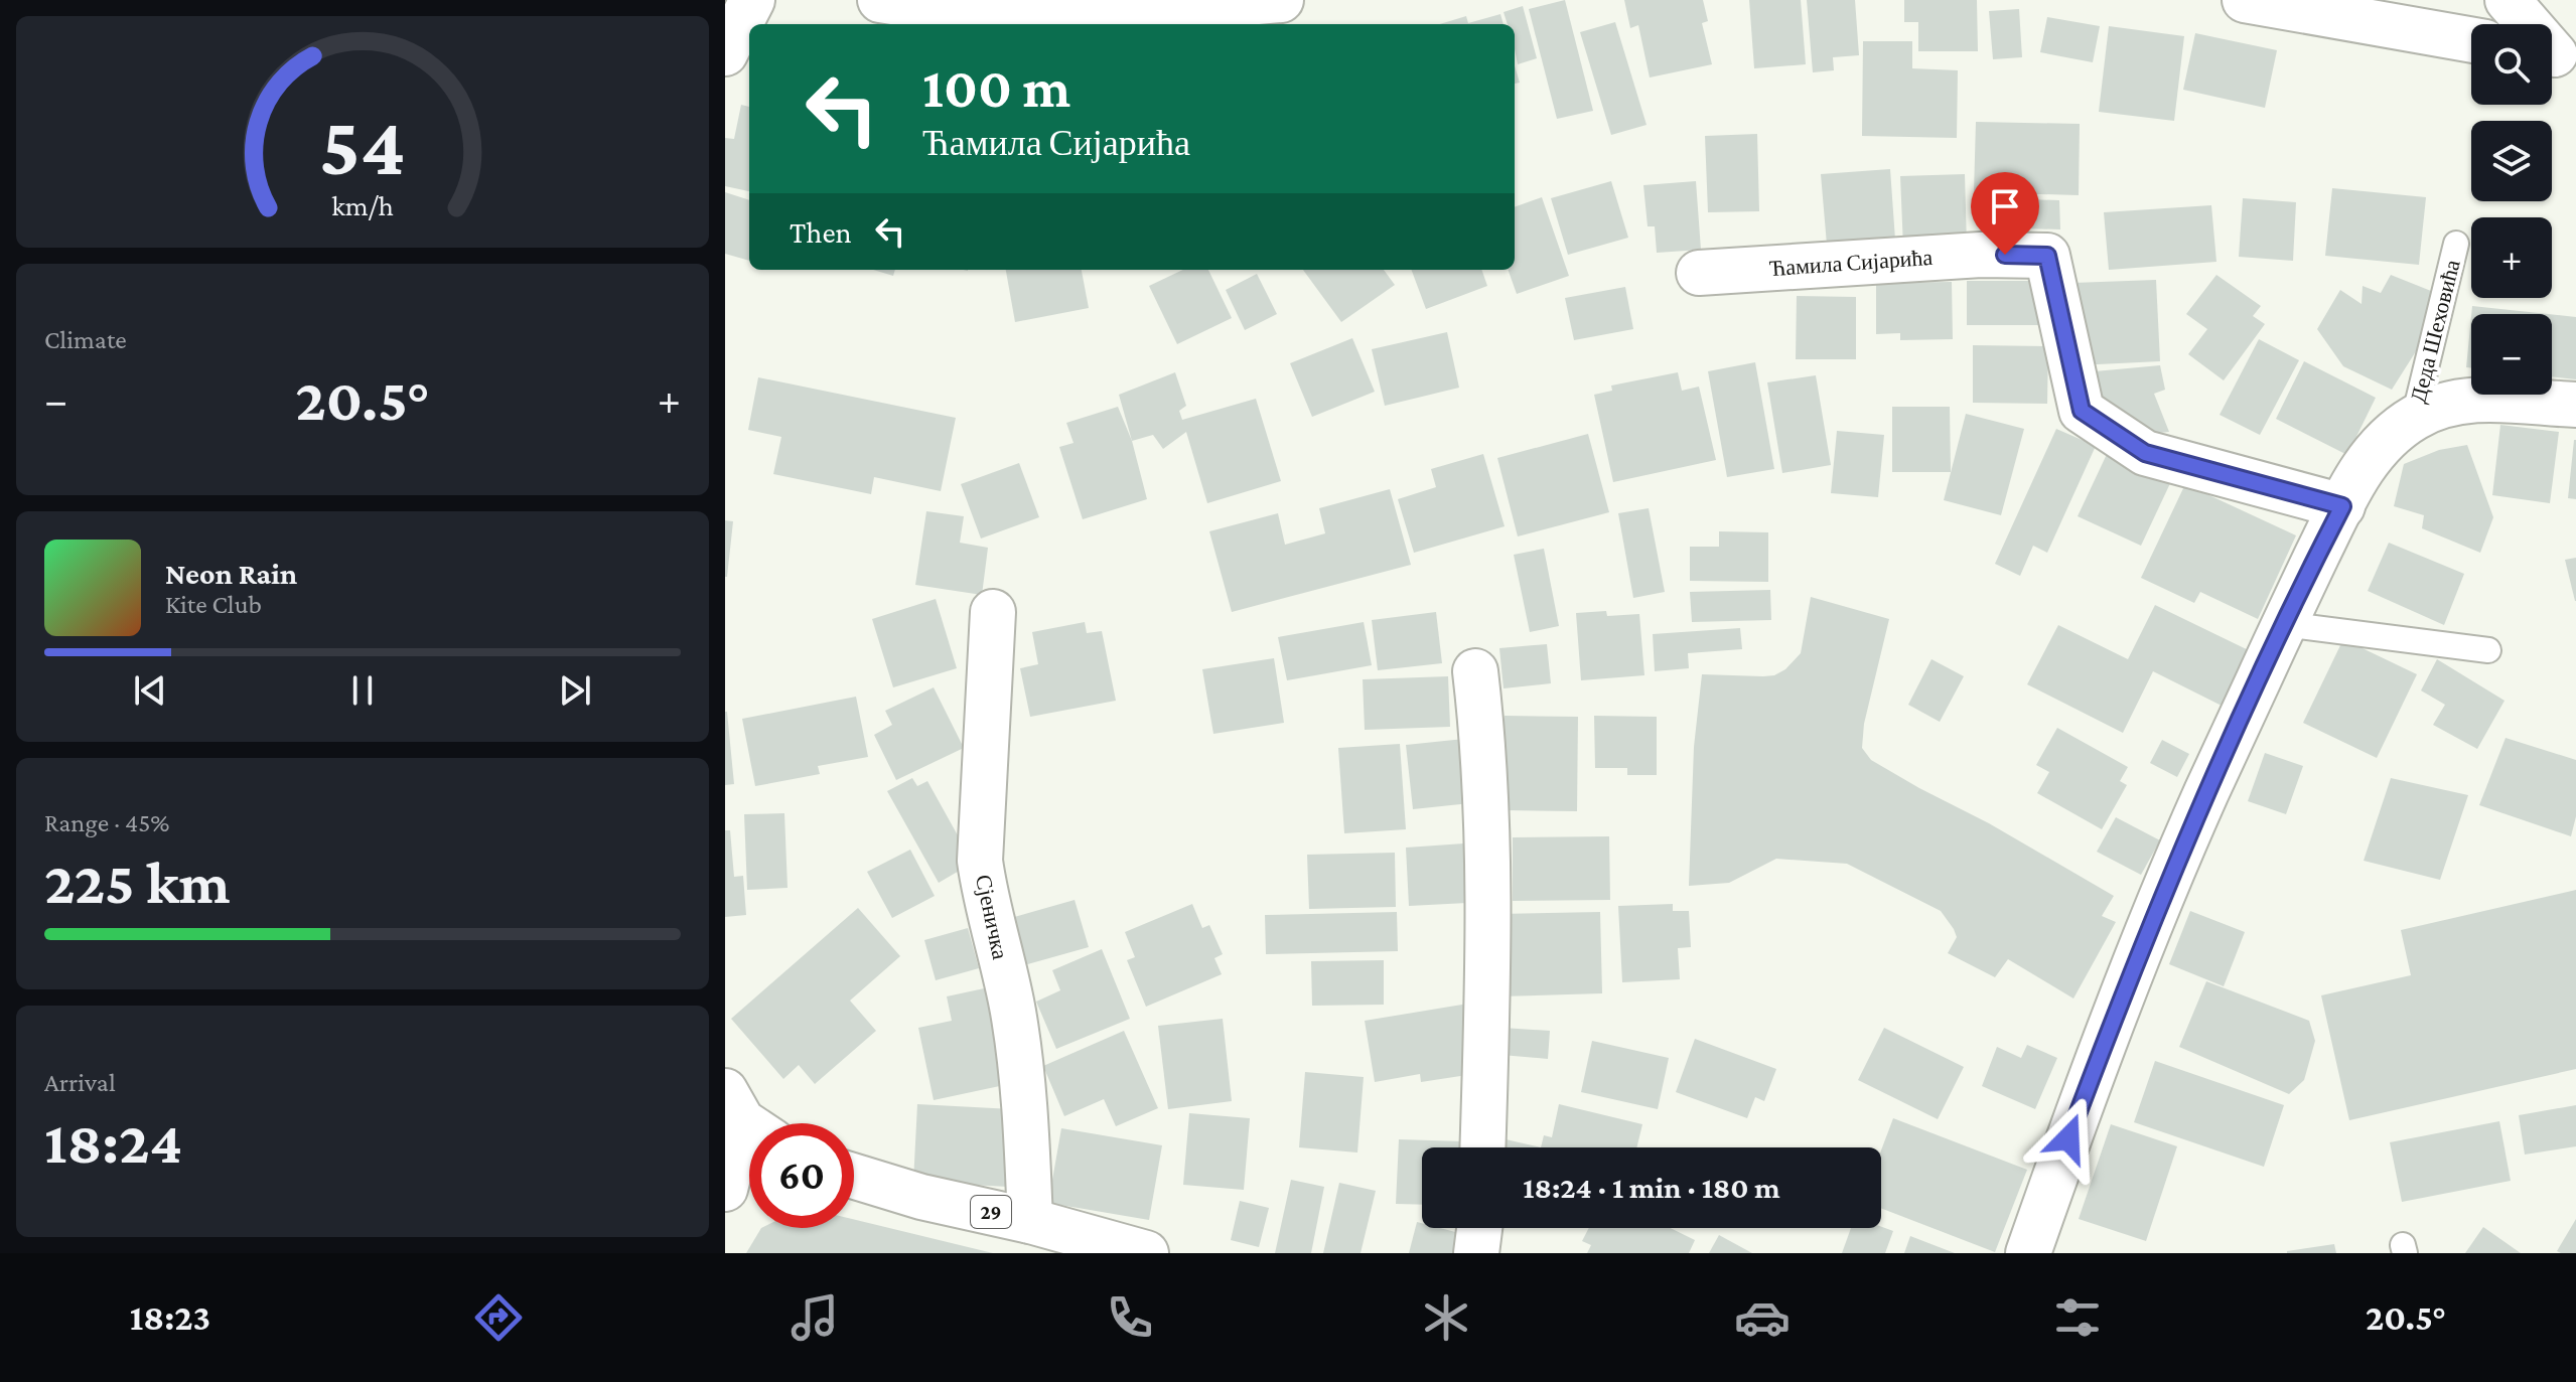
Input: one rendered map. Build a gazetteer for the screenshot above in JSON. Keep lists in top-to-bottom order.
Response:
{
  "streets": {
    "street": [
      "Ћамила Сијарића",
      "Деда Шеховића",
      "Сјеничка",
      "29"
    ]
  },
  "crossings": [
    ["Ћамила Сијарића", "Деда Шеховића"],
    ["Сјеничка", "29"]
  ],
  "page": {
    "map_buttons": ["+", "−"],
    "turn": ["100 m", "Ћамила Сијарића"],
    "then": "Then",
    "tile": [
      "Climate",
      ["Range · 45%", "225 km"],
      ["Arrival", "18:24"]
    ],
    "heat": ["−", "20.5°", "+"],
    "song": ["Neon Rain", "Kite Club"],
    "limit": "60",
    "trip": "18:24 · 1 min · 180 m",
    "tabs": ["18:23", "20.5°"],
    "gauge": ["54", "km/h"]
  }
}
